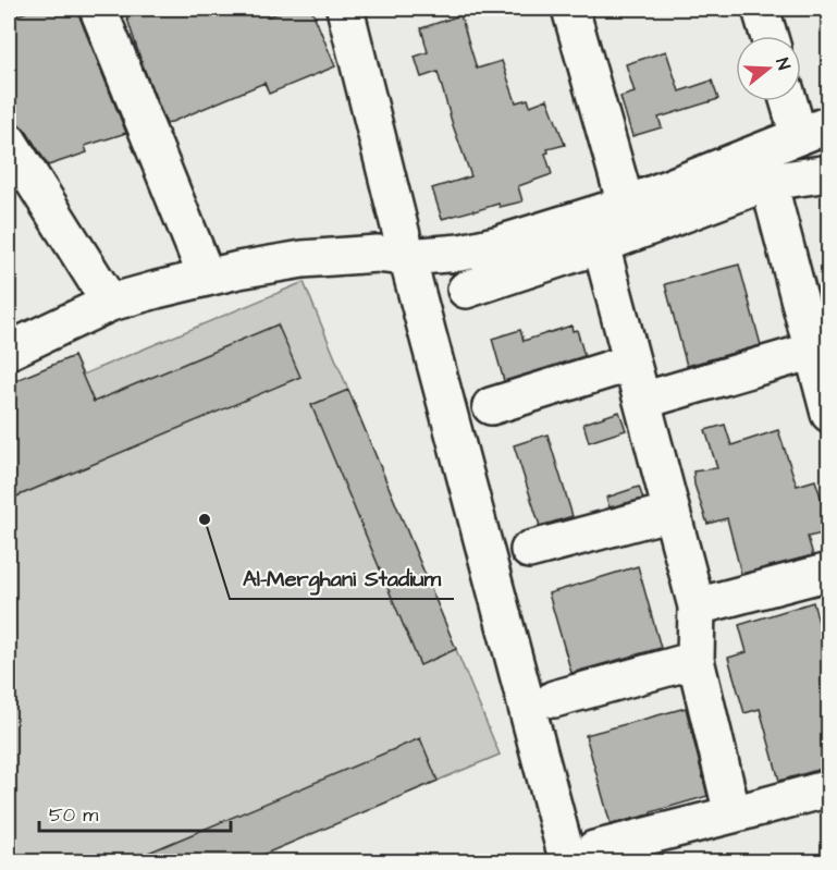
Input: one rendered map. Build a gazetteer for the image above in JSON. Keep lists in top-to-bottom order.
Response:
{
  "places": ["Al-Merghani Stadium"],
  "scale_bar": "50 m",
  "north": "right"
}
